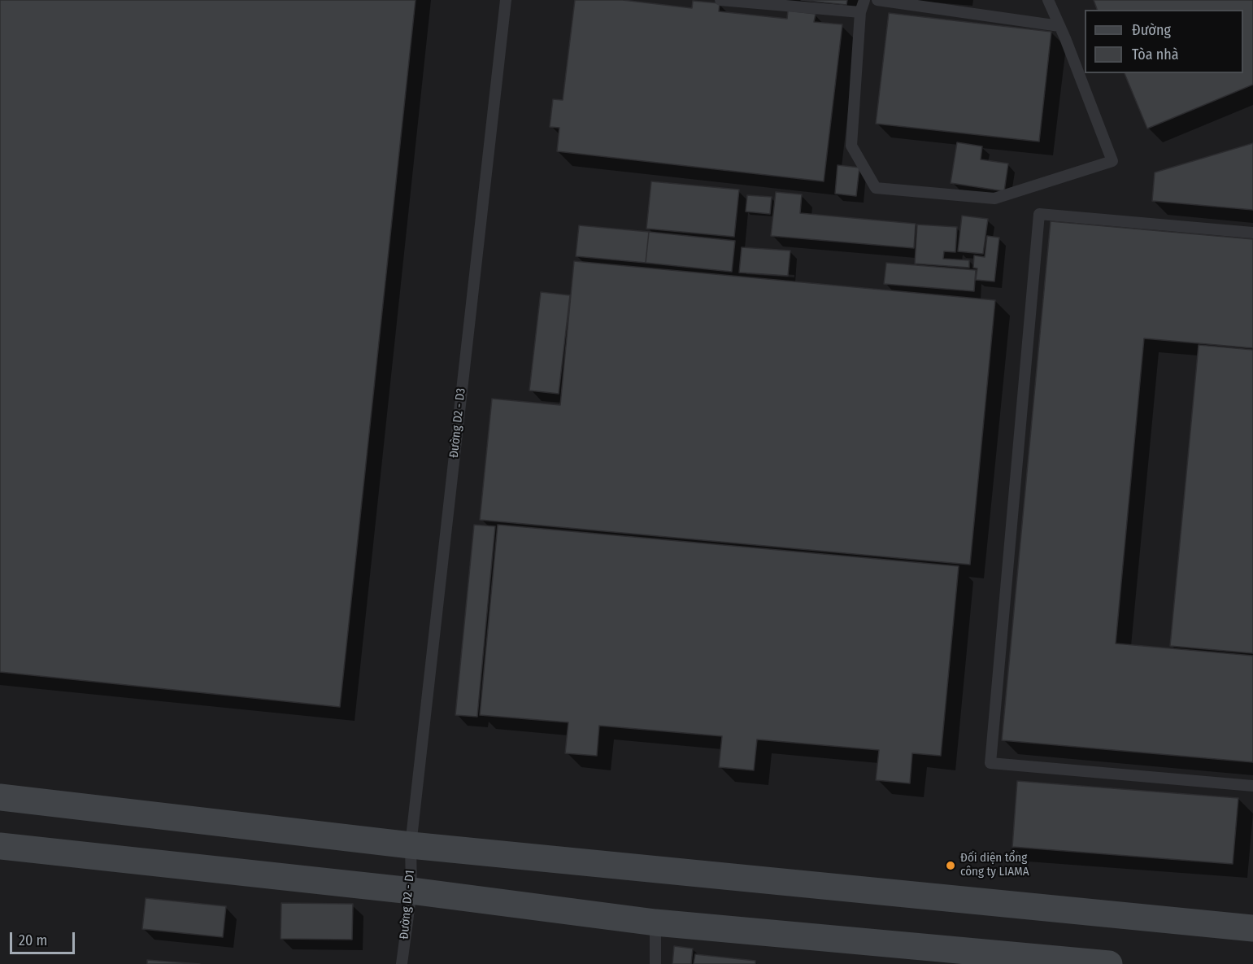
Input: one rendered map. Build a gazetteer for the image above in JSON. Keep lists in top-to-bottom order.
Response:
{
  "streets": {
    "lane": ["Đường D2 - D3", "Đường D2 - D1"]
  },
  "crossings": [
    ["Đường D2 - D3", "Đường D2 - D1"]
  ],
  "places": ["Đối diện tổng công ty LIAMA"],
  "legend": ["Đường", "Tòa nhà"],
  "scale_bar": "20 m"
}
